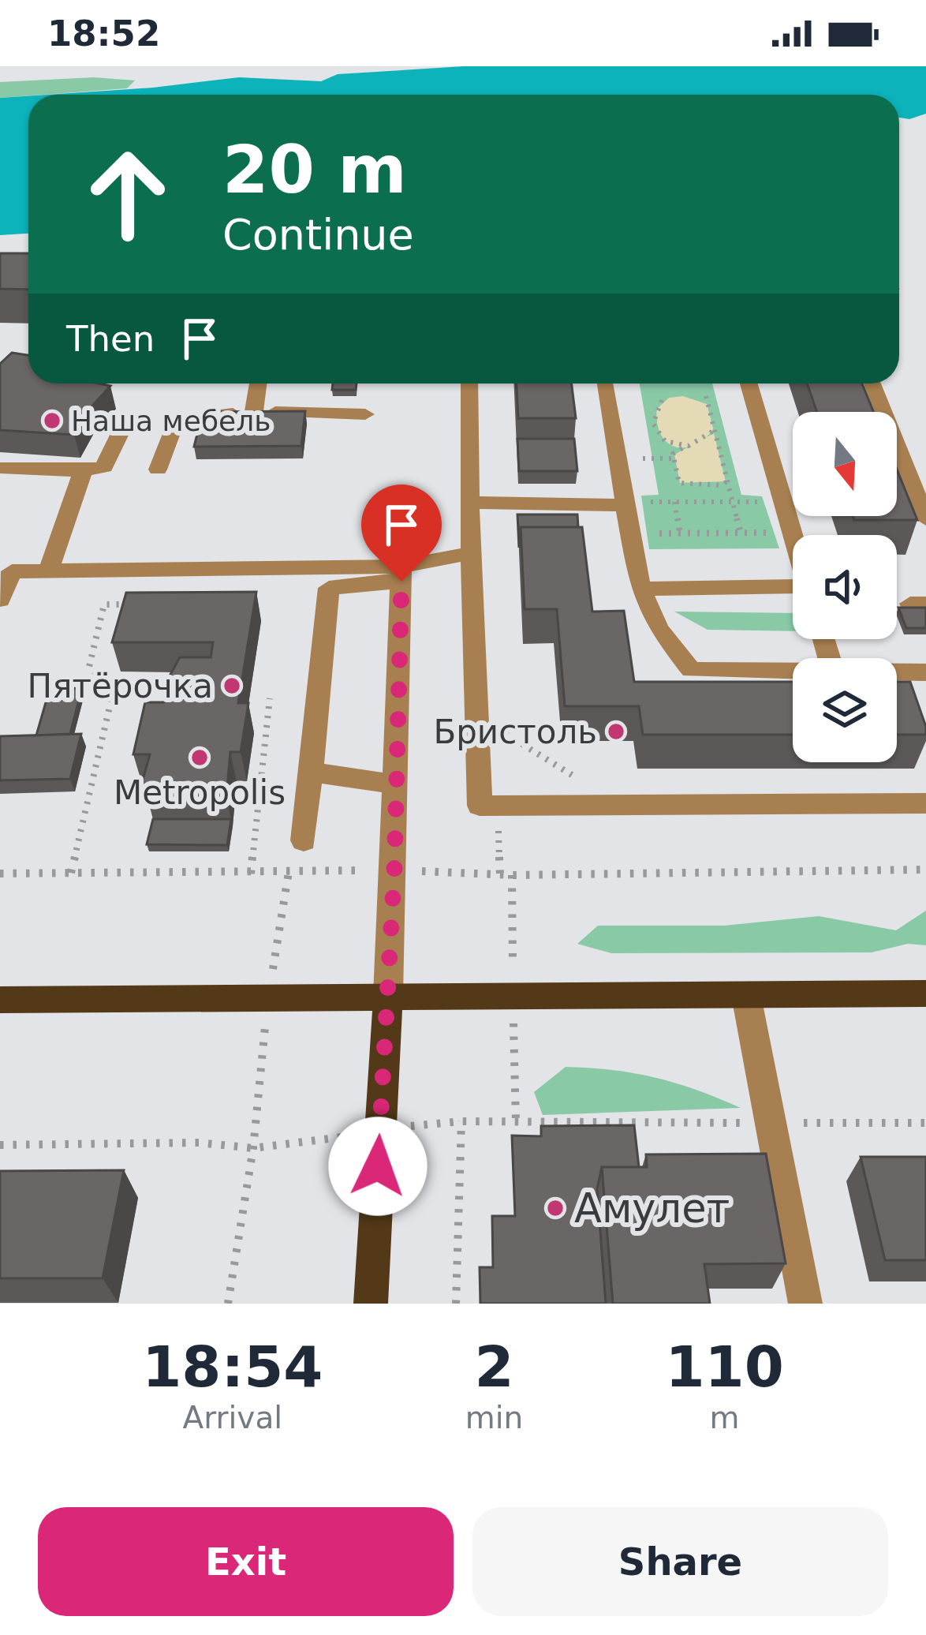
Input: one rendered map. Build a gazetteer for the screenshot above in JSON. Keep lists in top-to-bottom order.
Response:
{
  "places": [
    "Наша мебель",
    "Пятёрочка",
    "Бристоль",
    "Metropolis",
    "Амулет"
  ],
  "north": "bottom",
  "page": {
    "status": "18:52",
    "turn": ["20 m", "Continue"],
    "then": "Then",
    "eta": [
      "18:54",
      "Arrival",
      "2",
      "min",
      "110",
      "m"
    ],
    "buttons": ["Exit", "Share"]
  }
}
